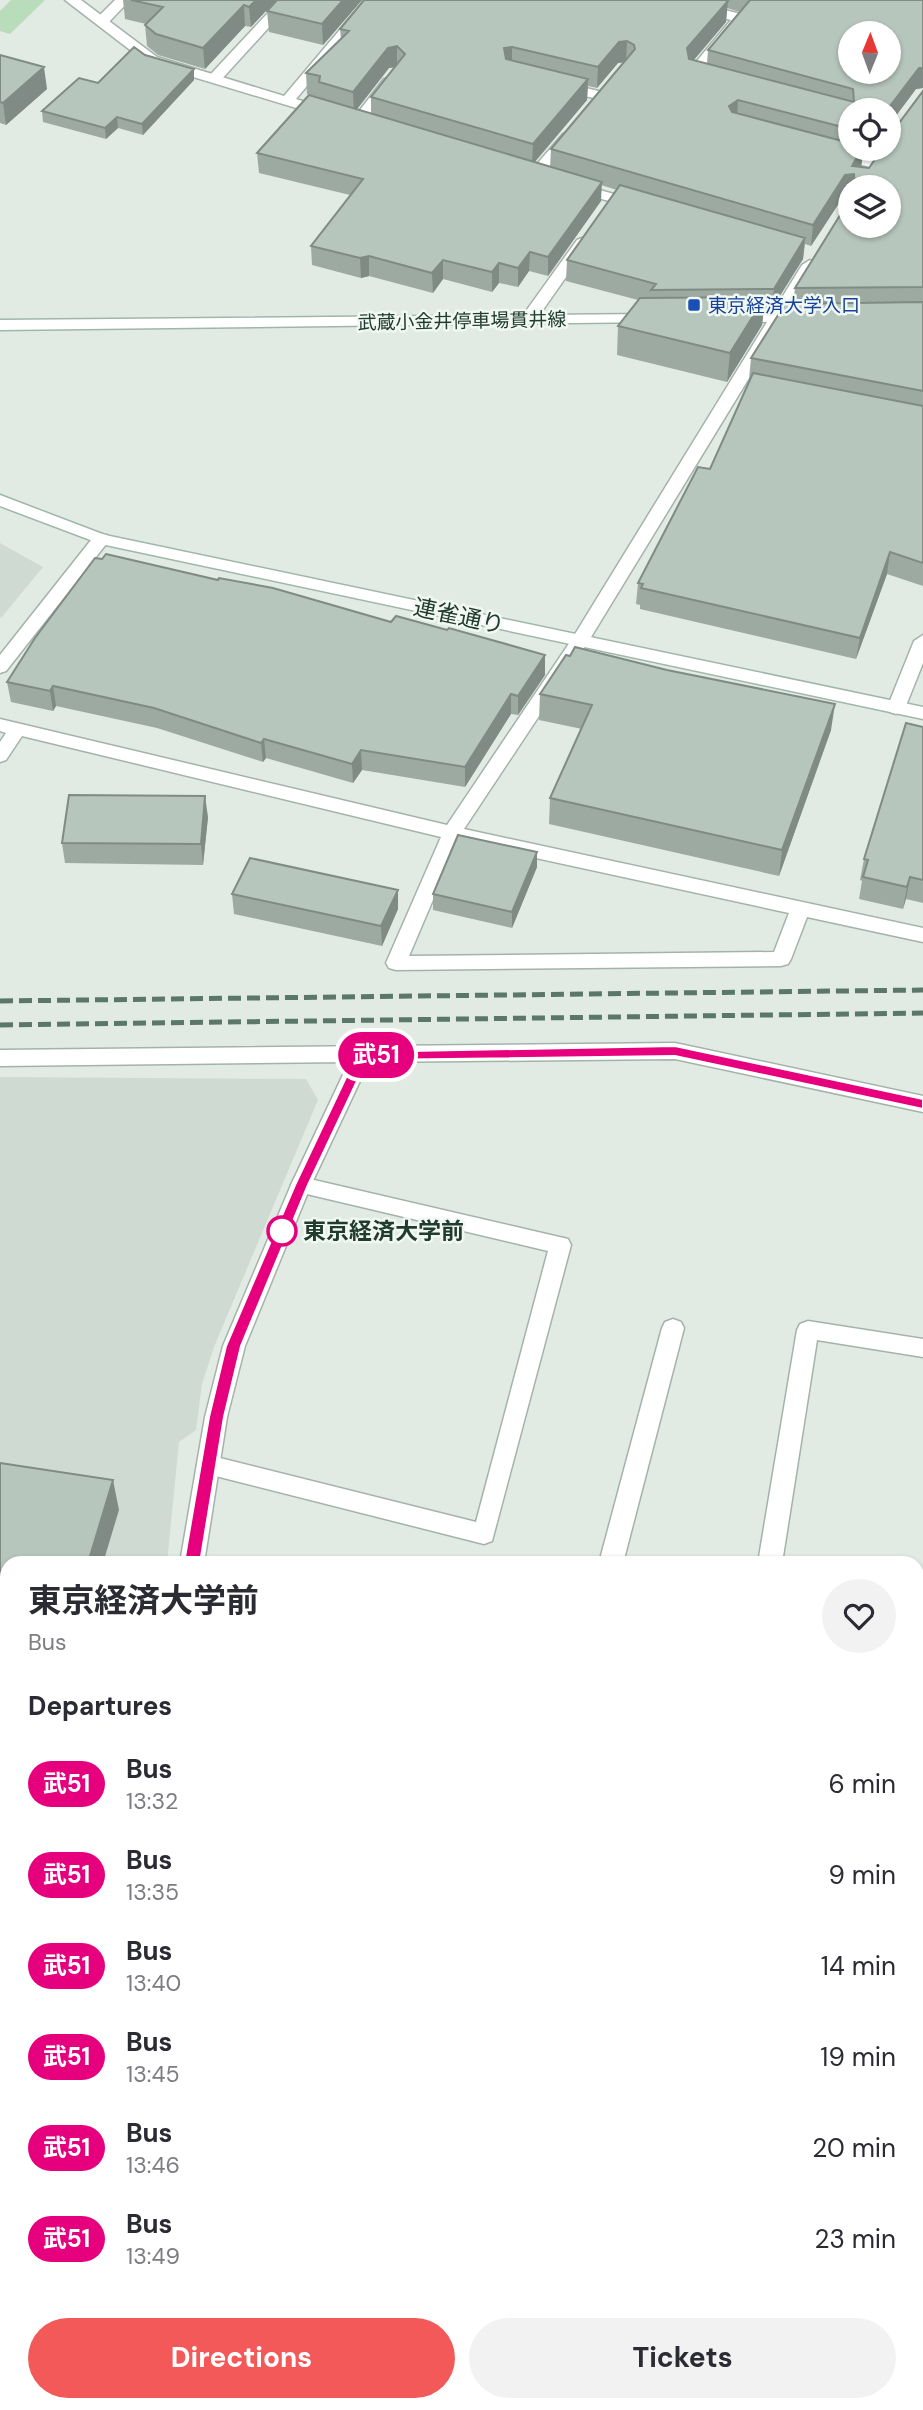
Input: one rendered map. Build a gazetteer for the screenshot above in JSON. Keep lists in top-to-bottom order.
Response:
{
  "streets": {
    "street": ["武蔵小金井停車場貫井線", "連雀通り"]
  },
  "places": {
    "transit": ["東京経済大学入口"],
    "other": ["東京経済大学前"]
  },
  "lines": ["bus line 武51"],
  "north": "top",
  "page": {
    "on_map": "武51",
    "heading": [
      ["東京経済大学前", "Bus"],
      "Departures"
    ],
    "list": [
      {
        "mark": "武51",
        "name": "Bus",
        "note": "13:32",
        "value": "6 min"
      },
      {
        "mark": "武51",
        "name": "Bus",
        "note": "13:35",
        "value": "9 min"
      },
      {
        "mark": "武51",
        "name": "Bus",
        "note": "13:40",
        "value": "14 min"
      },
      {
        "mark": "武51",
        "name": "Bus",
        "note": "13:45",
        "value": "19 min"
      },
      {
        "mark": "武51",
        "name": "Bus",
        "note": "13:46",
        "value": "20 min"
      },
      {
        "mark": "武51",
        "name": "Bus",
        "note": "13:49",
        "value": "23 min"
      }
    ],
    "buttons": ["Directions", "Tickets"]
  }
}
